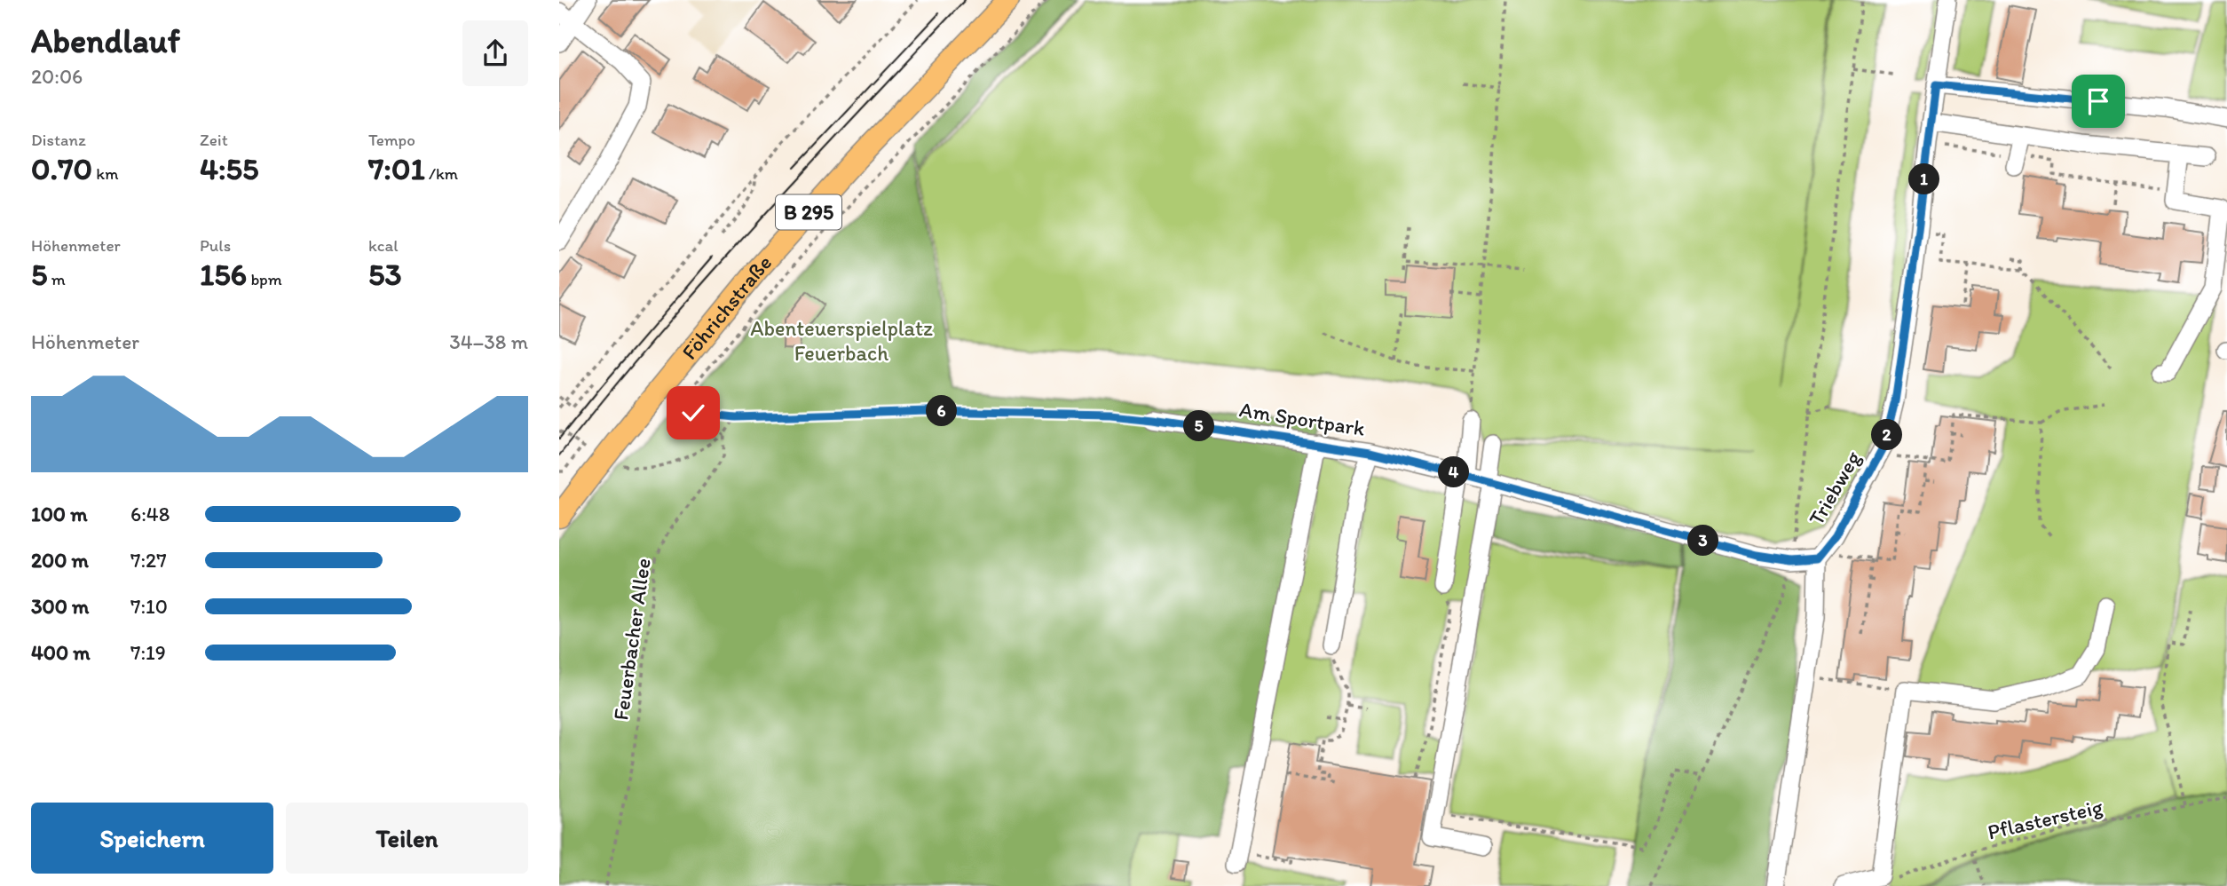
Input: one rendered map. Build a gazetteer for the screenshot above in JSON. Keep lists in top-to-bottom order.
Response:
{
  "streets": {
    "main road": ["B 295", "Föhrichstraße"],
    "street": ["Am Sportpark", "Triebweg"],
    "path": ["Feuerbacher Allee", "Pflastersteig"]
  },
  "crossings": [
    ["Am Sportpark", "Triebweg"]
  ],
  "parks": ["Abenteuerspielplatz Feuerbach"],
  "page": {
    "heading": ["Abendlauf", "20:06"],
    "stats": [
      ["Distanz", "0.70 km"],
      ["Zeit", "4:55"],
      ["Tempo", "7:01 /km"],
      ["Höhenmeter", "5 m"],
      ["Puls", "156 bpm"],
      ["kcal", "53"]
    ],
    "pins": [
      "1",
      "6",
      "5",
      "2",
      "4",
      "3"
    ],
    "chart": ["Höhenmeter", "34–38 m"],
    "list": [
      {
        "name": "100 m",
        "note": "6:48"
      },
      {
        "name": "200 m",
        "note": "7:27"
      },
      {
        "name": "300 m",
        "note": "7:10"
      },
      {
        "name": "400 m",
        "note": "7:19"
      }
    ],
    "buttons": ["Speichern", "Teilen"]
  }
}
